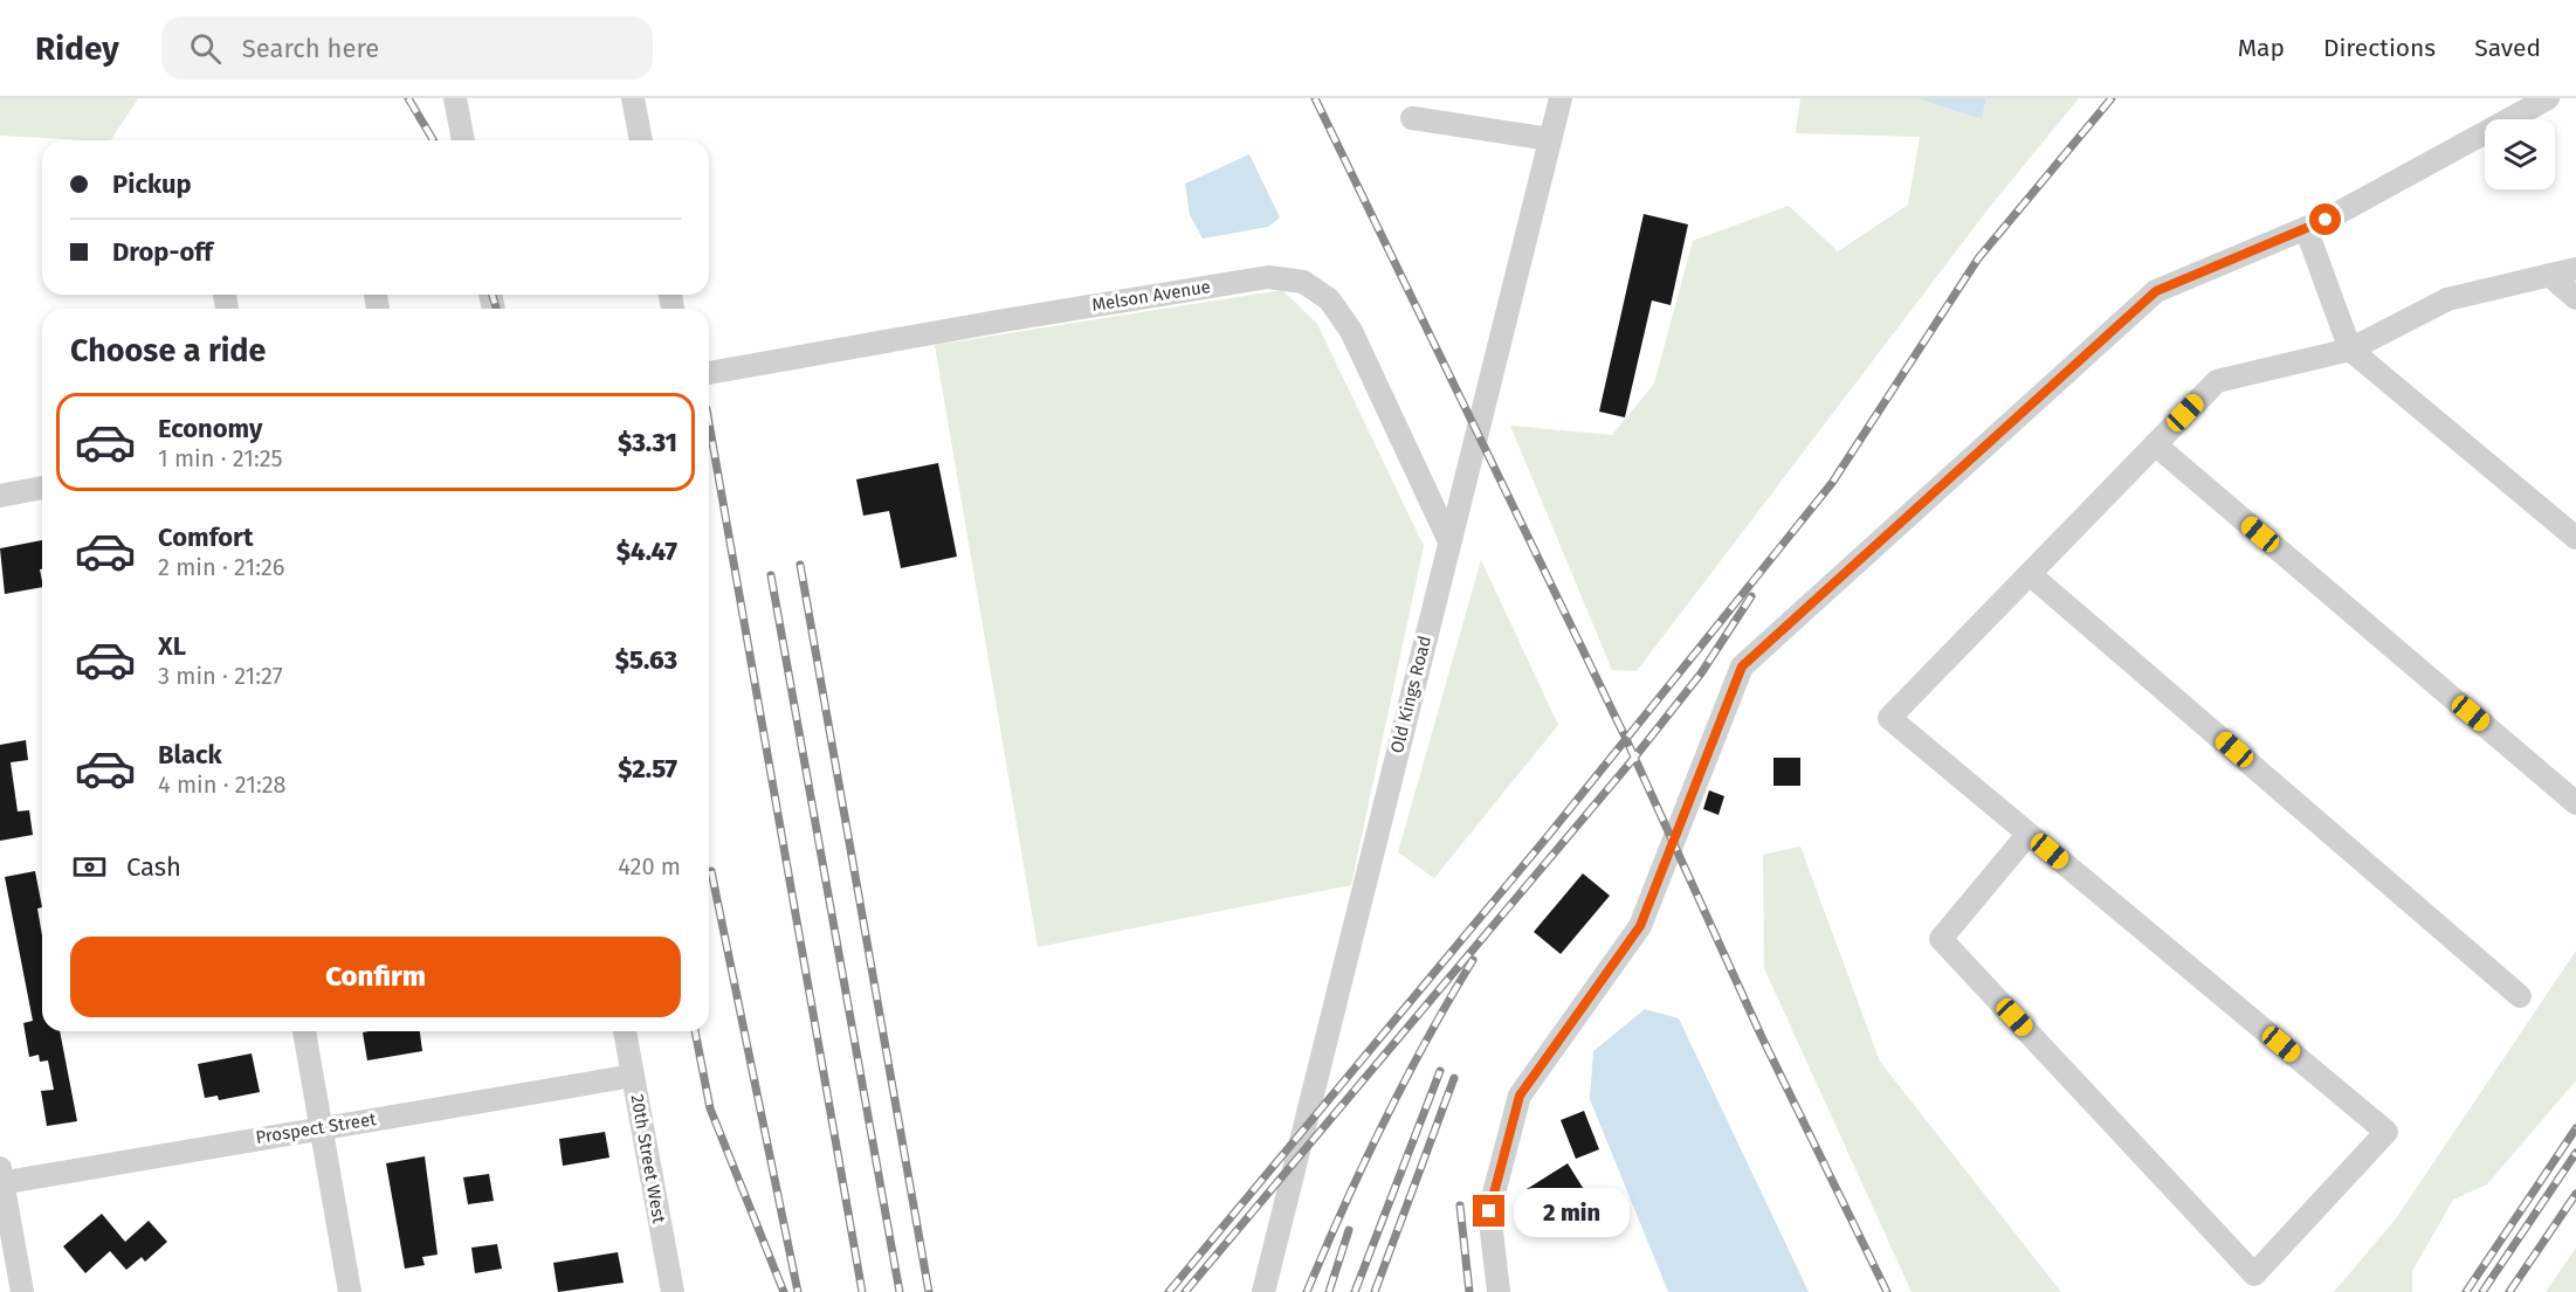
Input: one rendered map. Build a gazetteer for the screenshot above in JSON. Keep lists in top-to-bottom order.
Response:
{
  "streets": {
    "street": [
      "Melson Avenue",
      "Old Kings Road",
      "Prospect Street",
      "20th Street West"
    ]
  },
  "crossings": [
    ["Melson Avenue", "Old Kings Road"],
    ["Prospect Street", "20th Street West"]
  ],
  "page": {
    "header": "Ridey",
    "search": "Search here",
    "nav": ["Map", "Directions", "Saved"],
    "banner": ["Pickup", "Drop-off"],
    "heading": "Choose a ride",
    "list": [
      {
        "name": "Economy",
        "note": "1 min · 21:25",
        "value": "$3.31"
      },
      {
        "name": "Comfort",
        "note": "2 min · 21:26",
        "value": "$4.47"
      },
      {
        "name": "XL",
        "note": "3 min · 21:27",
        "value": "$5.63"
      },
      {
        "name": "Black",
        "note": "4 min · 21:28",
        "value": "$2.57"
      }
    ],
    "pay": ["Cash", "420 m"],
    "buttons": "Confirm",
    "bubble": "2 min"
  }
}
